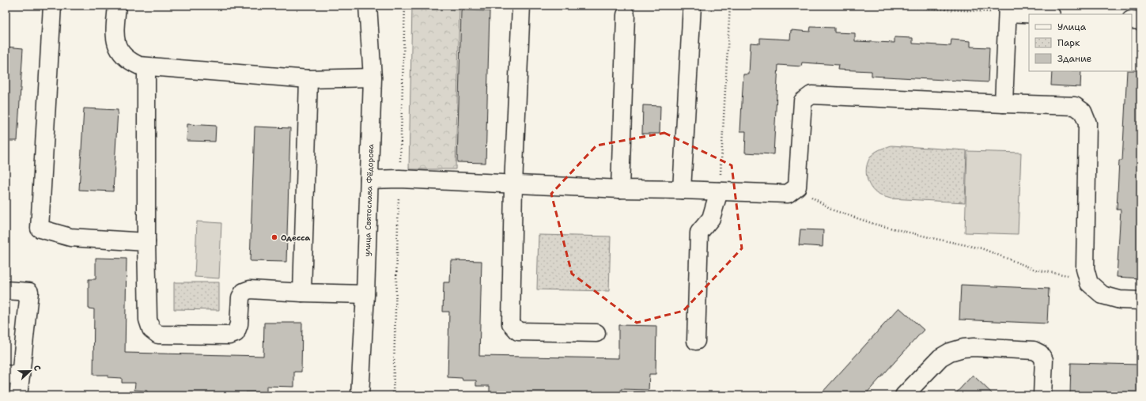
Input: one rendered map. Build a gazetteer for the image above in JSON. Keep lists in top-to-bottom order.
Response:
{
  "streets": {
    "street": ["улица Святослава Фёдорова"]
  },
  "places": ["Одесса"],
  "legend": ["Улица", "Парк", "Здание"],
  "north": "right"
}
